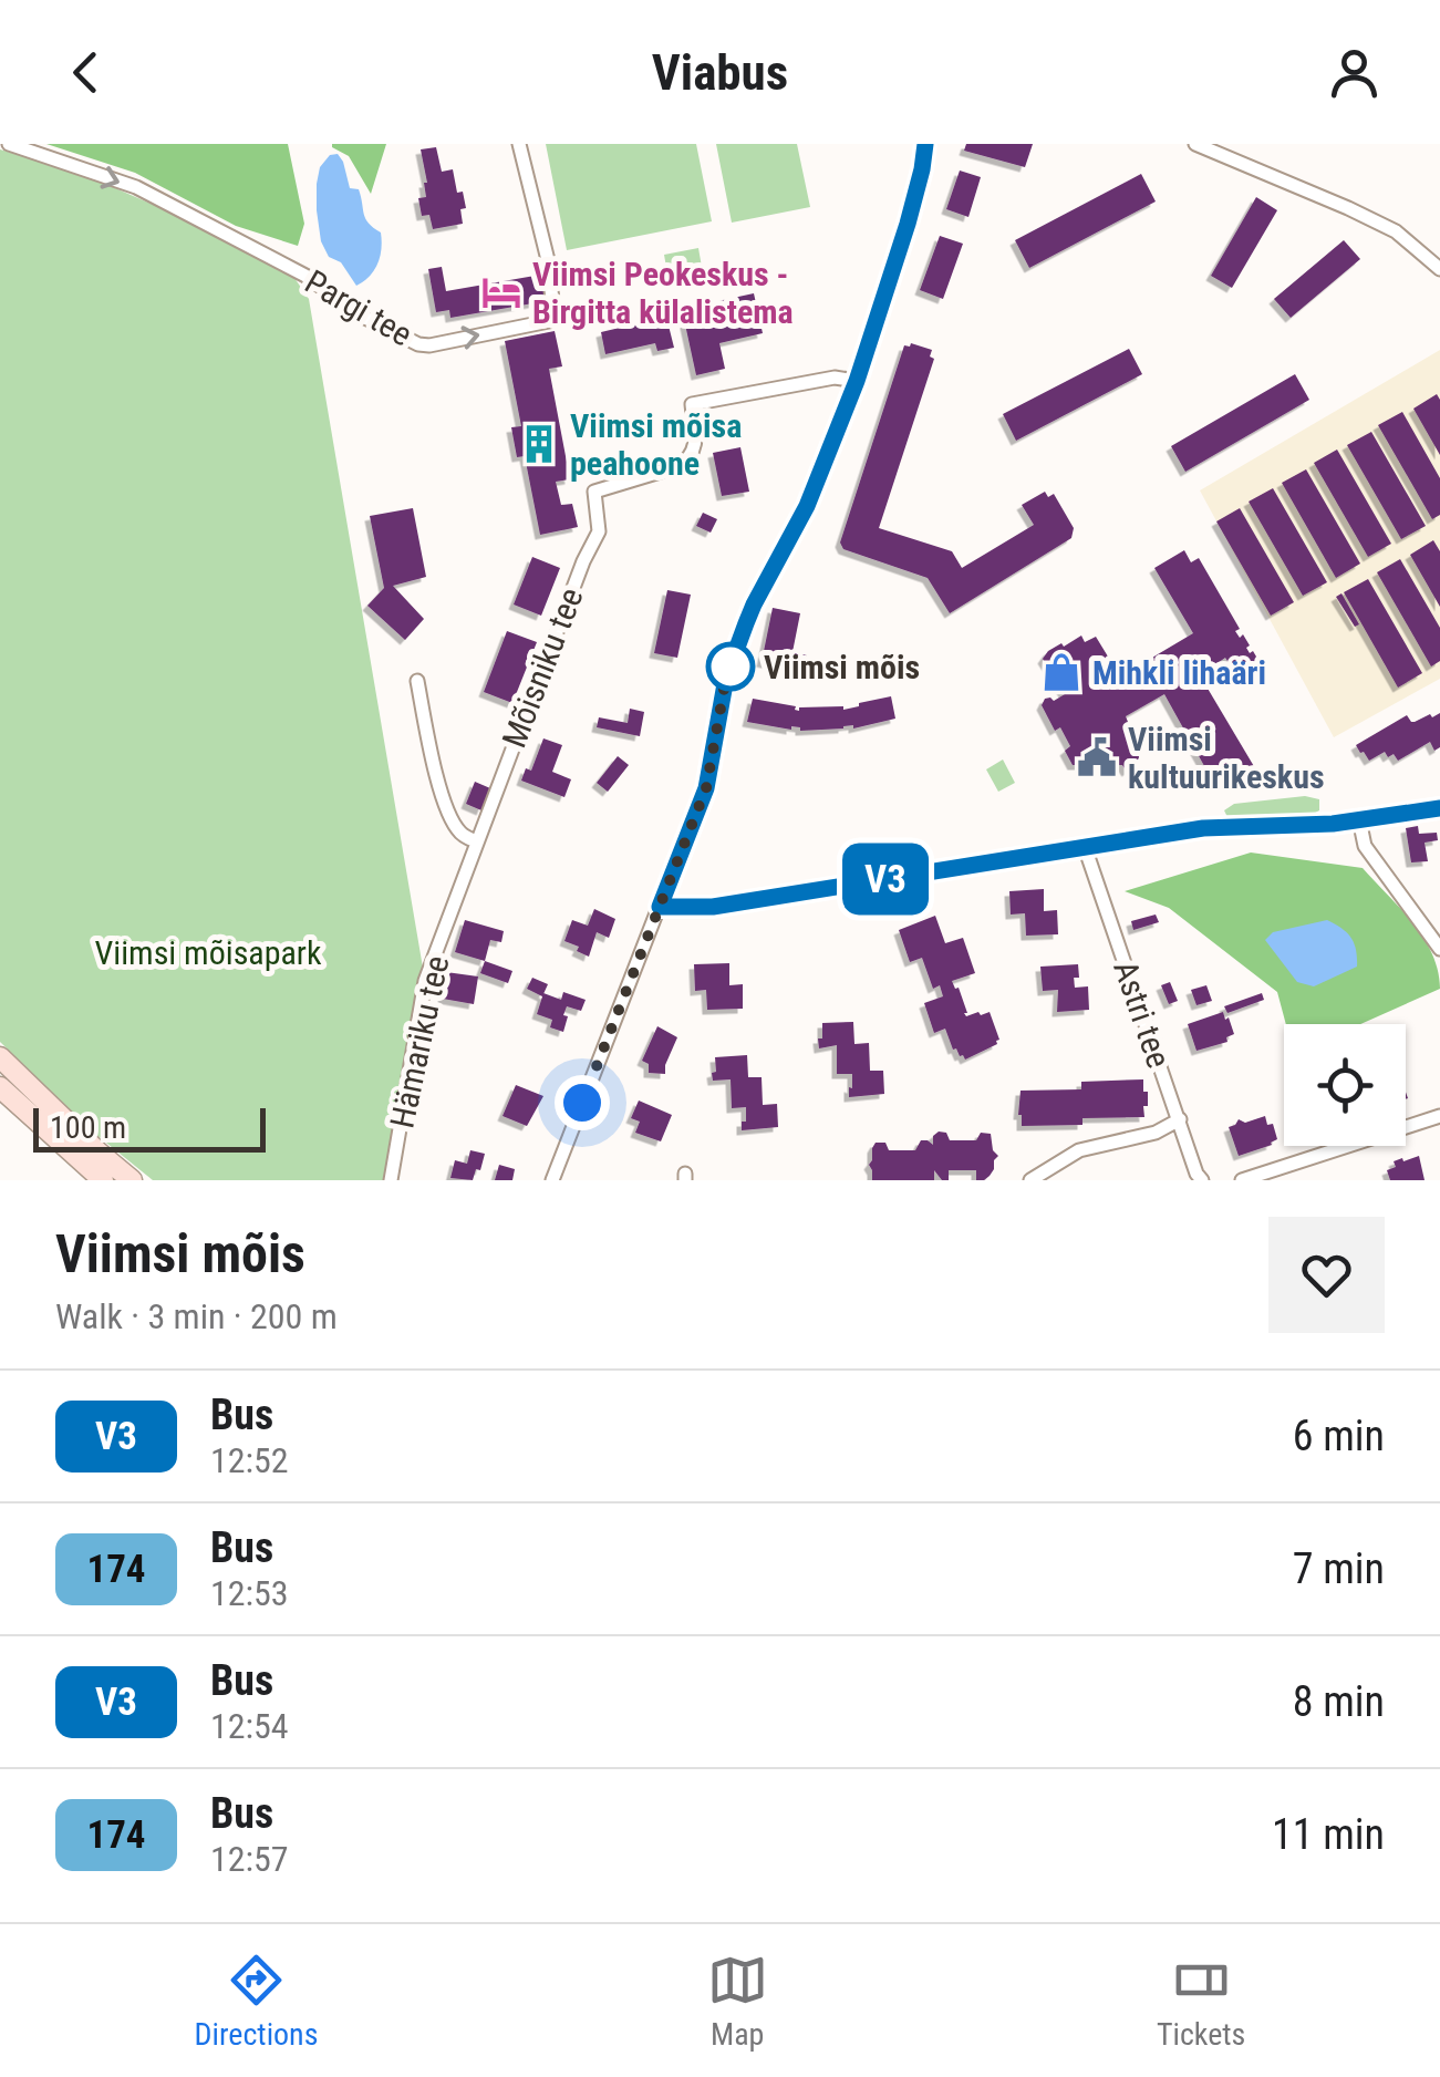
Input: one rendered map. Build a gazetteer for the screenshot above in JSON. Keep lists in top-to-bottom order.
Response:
{
  "streets": {
    "street": [
      "Pargi tee",
      "Mõisniku tee",
      "Astri tee",
      "Hämariku tee"
    ]
  },
  "crossings": [
    ["Mõisniku tee", "Hämariku tee"]
  ],
  "parks": ["Viimsi mõisapark"],
  "places": {
    "hotel": ["Viimsi Peokeskus - Birgitta külalistema"],
    "building": ["Viimsi mõisa peahoone"],
    "other": ["Viimsi mõis"],
    "shop": ["Mihkli lihaäri"],
    "public building": ["Viimsi kultuurikeskus"]
  },
  "lines": ["bus line V3"],
  "scale_bar": "100 m",
  "page": {
    "header": "Viabus",
    "on_map": "V3",
    "scale": "100 m",
    "heading": ["Viimsi mõis", "Walk · 3 min · 200 m"],
    "list": [
      {
        "mark": "V3",
        "name": "Bus",
        "note": "12:52",
        "value": "6 min"
      },
      {
        "mark": "174",
        "name": "Bus",
        "note": "12:53",
        "value": "7 min"
      },
      {
        "mark": "V3",
        "name": "Bus",
        "note": "12:54",
        "value": "8 min"
      },
      {
        "mark": "174",
        "name": "Bus",
        "note": "12:57",
        "value": "11 min"
      }
    ],
    "tabs": ["Directions", "Map", "Tickets"]
  }
}
